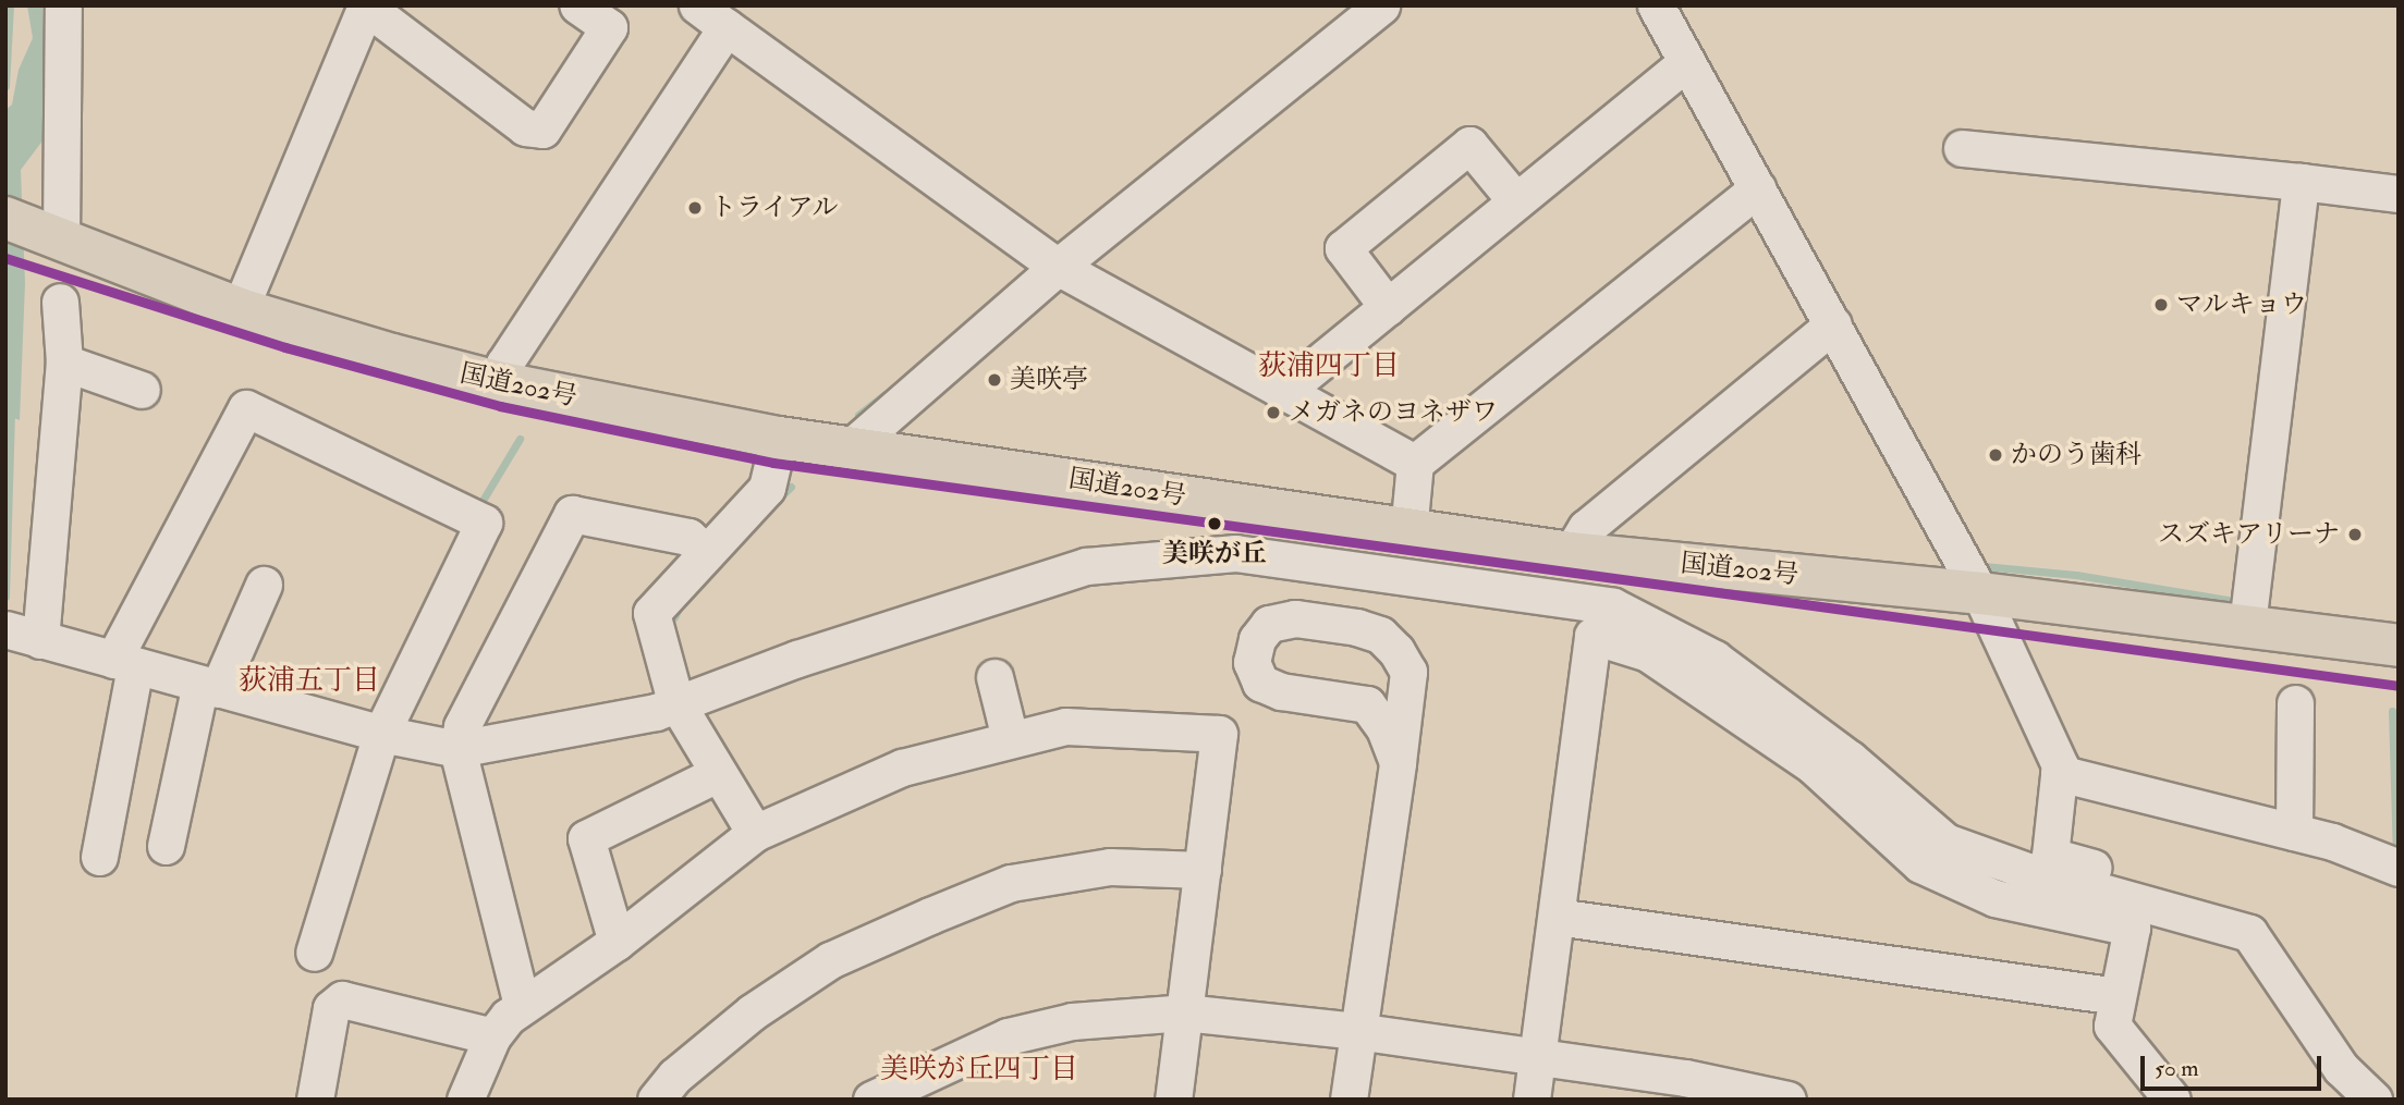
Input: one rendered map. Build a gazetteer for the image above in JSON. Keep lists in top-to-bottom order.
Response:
{
  "streets": {
    "highway": ["国道202号"]
  },
  "districts": ["荻浦四丁目", "荻浦五丁目", "美咲が丘四丁目"],
  "places": [
    "トライアル",
    "マルキョウ",
    "美咲亭",
    "メガネのヨネザワ",
    "かのう歯科",
    "美咲が丘",
    "スズキアリーナ"
  ],
  "scale_bar": "50 m"
}
